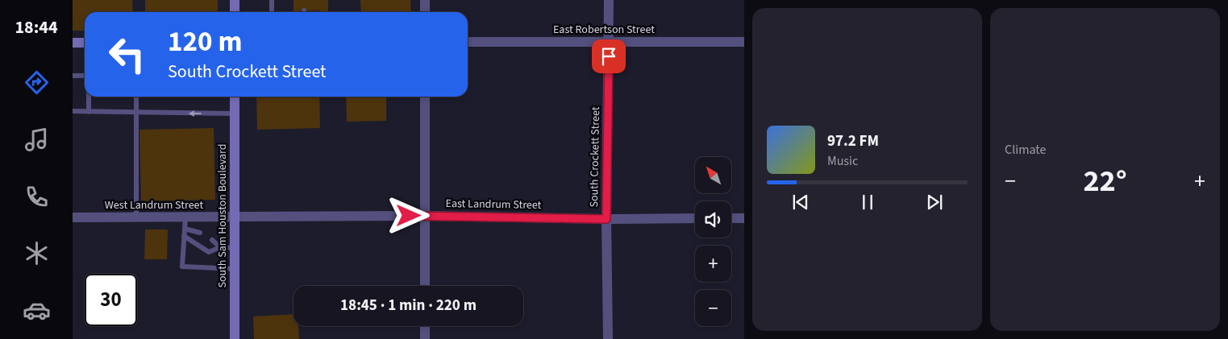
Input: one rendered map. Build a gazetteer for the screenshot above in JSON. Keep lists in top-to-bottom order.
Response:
{
  "streets": {
    "main road": ["South Sam Houston Boulevard"],
    "street": [
      "East Robertson Street",
      "South Crockett Street",
      "East Landrum Street",
      "West Landrum Street"
    ]
  },
  "crossings": [
    ["East Robertson Street", "South Crockett Street"],
    ["South Crockett Street", "East Landrum Street"],
    ["East Landrum Street", "West Landrum Street"],
    ["East Landrum Street", "South Sam Houston Boulevard"],
    ["West Landrum Street", "South Sam Houston Boulevard"]
  ],
  "north": "top left",
  "page": {
    "tabs": "18:44",
    "tile": "Climate",
    "turn": ["120 m", "South Crockett Street"],
    "song": ["97.2 FM", "Music"],
    "map_buttons": ["+", "−"],
    "heat": ["−", "22°", "+"],
    "limit": "30",
    "trip": "18:45 · 1 min · 220 m"
  }
}
